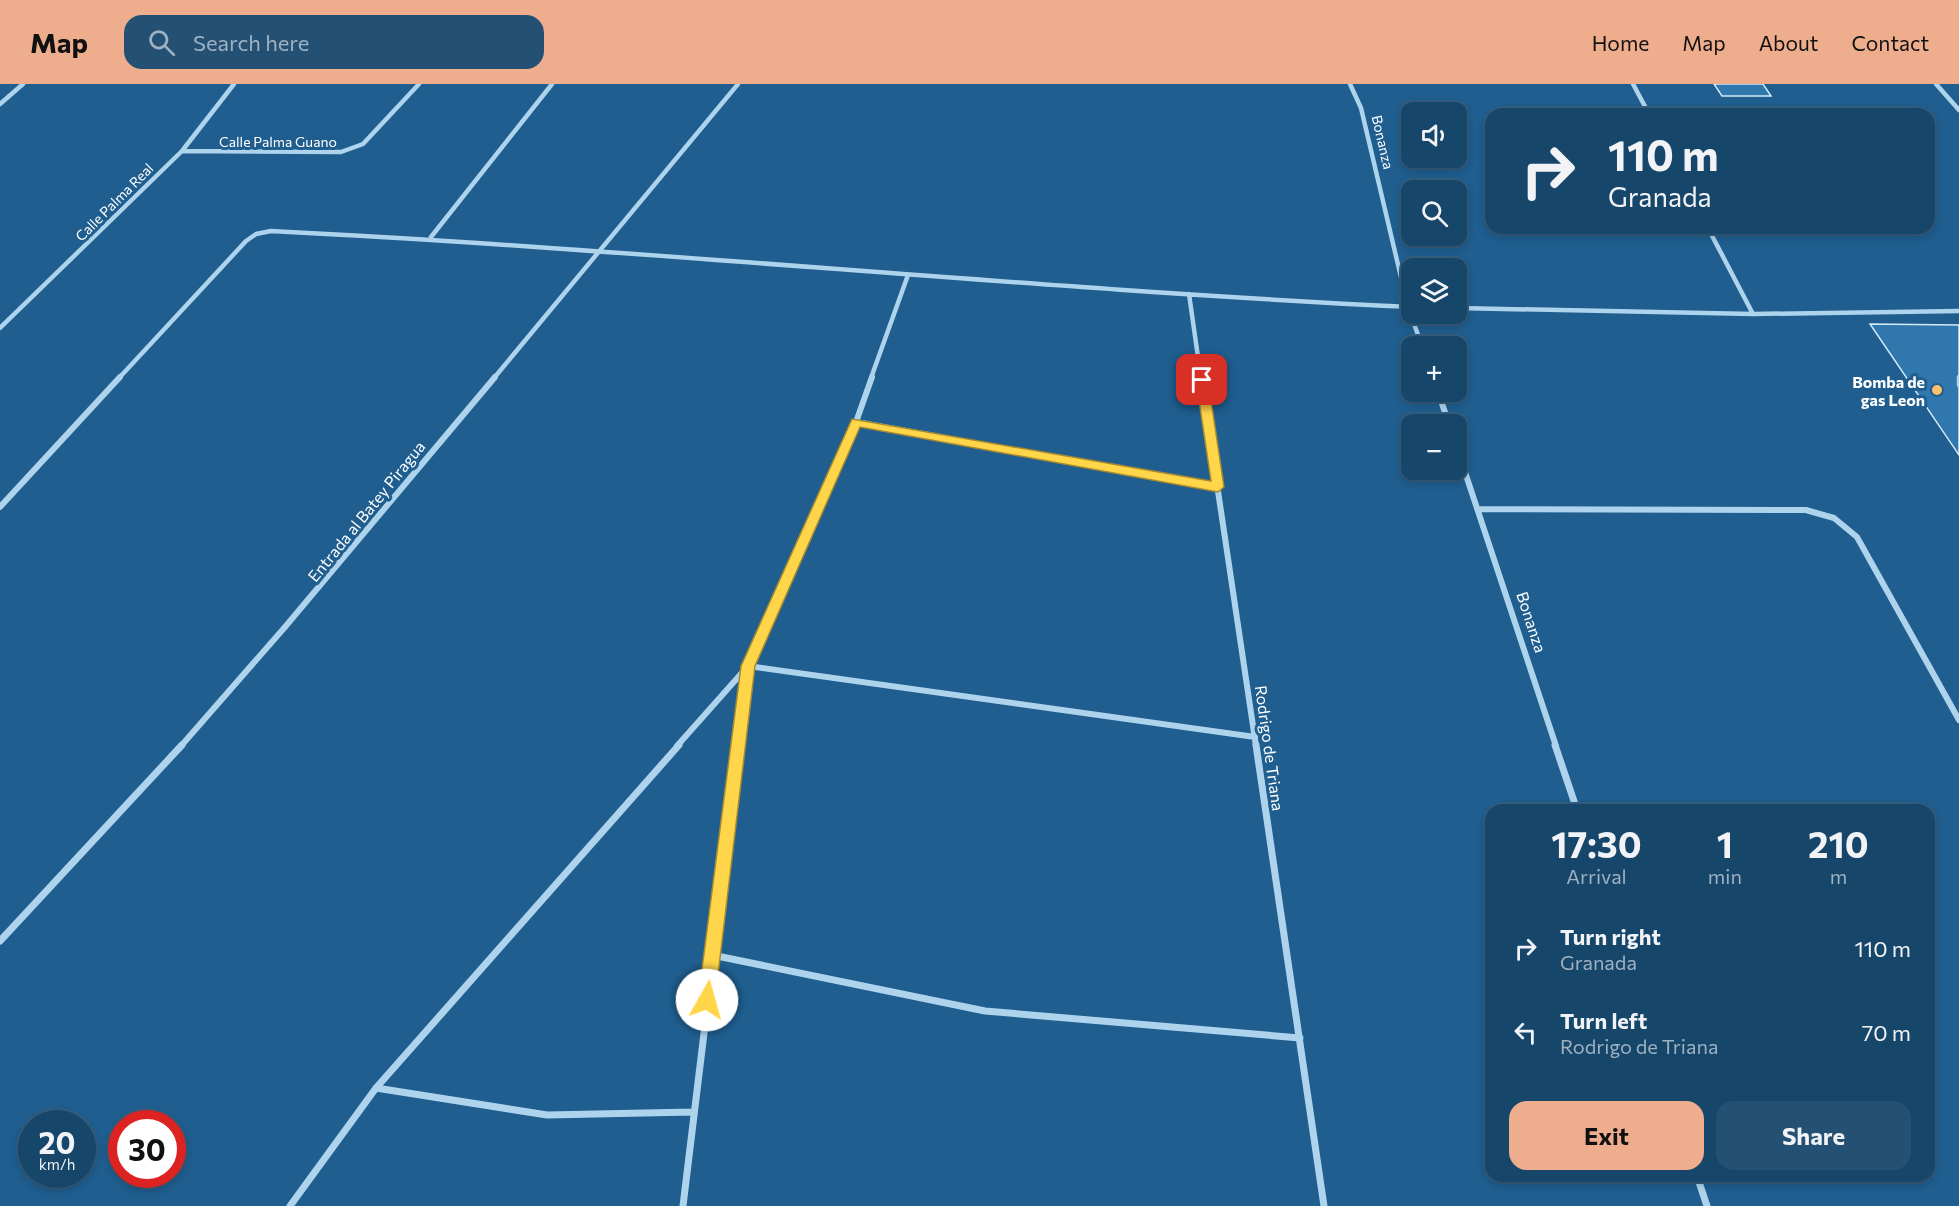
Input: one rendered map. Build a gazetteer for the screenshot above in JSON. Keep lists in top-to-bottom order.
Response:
{
  "streets": {
    "street": [
      "Calle Palma Guano",
      "Bonanza",
      "Calle Palma Real",
      "Entrada al Batey Piragua",
      "Rodrigo de Triana"
    ]
  },
  "crossings": [
    ["Calle Palma Guano", "Calle Palma Real"]
  ],
  "places": ["Bomba de gas Leon"],
  "page": {
    "header": "Map",
    "search": "Search here",
    "nav": [
      "Home",
      "Map",
      "About",
      "Contact"
    ],
    "map_buttons": ["+", "−"],
    "turn": ["110 m", "Granada"],
    "eta": [
      "17:30",
      "Arrival",
      "1",
      "min",
      "210",
      "m"
    ],
    "list": [
      {
        "name": "Turn right",
        "note": "Granada",
        "value": "110 m"
      },
      {
        "name": "Turn left",
        "note": "Rodrigo de Triana",
        "value": "70 m"
      }
    ],
    "buttons": ["Exit", "Share"],
    "speed": "20 km/h",
    "limit": "30"
  }
}
